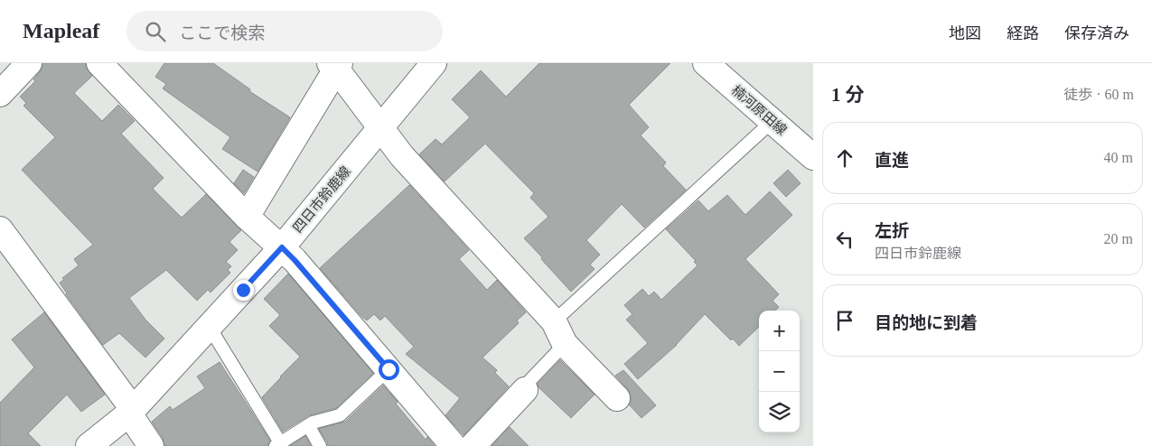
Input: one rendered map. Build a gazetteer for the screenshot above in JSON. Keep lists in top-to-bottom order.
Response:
{
  "streets": {
    "street": ["楠河原田線", "四日市鈴鹿線"]
  },
  "page": {
    "header": "Mapleaf",
    "search": "ここで検索",
    "nav": ["地図", "経路", "保存済み"],
    "heading": ["1 分", "徒歩 · 60 m"],
    "list": [
      ["直進", "40 m"],
      ["左折", "四日市鈴鹿線", "20 m"],
      "目的地に到着"
    ],
    "map_buttons": ["+", "−"]
  }
}
